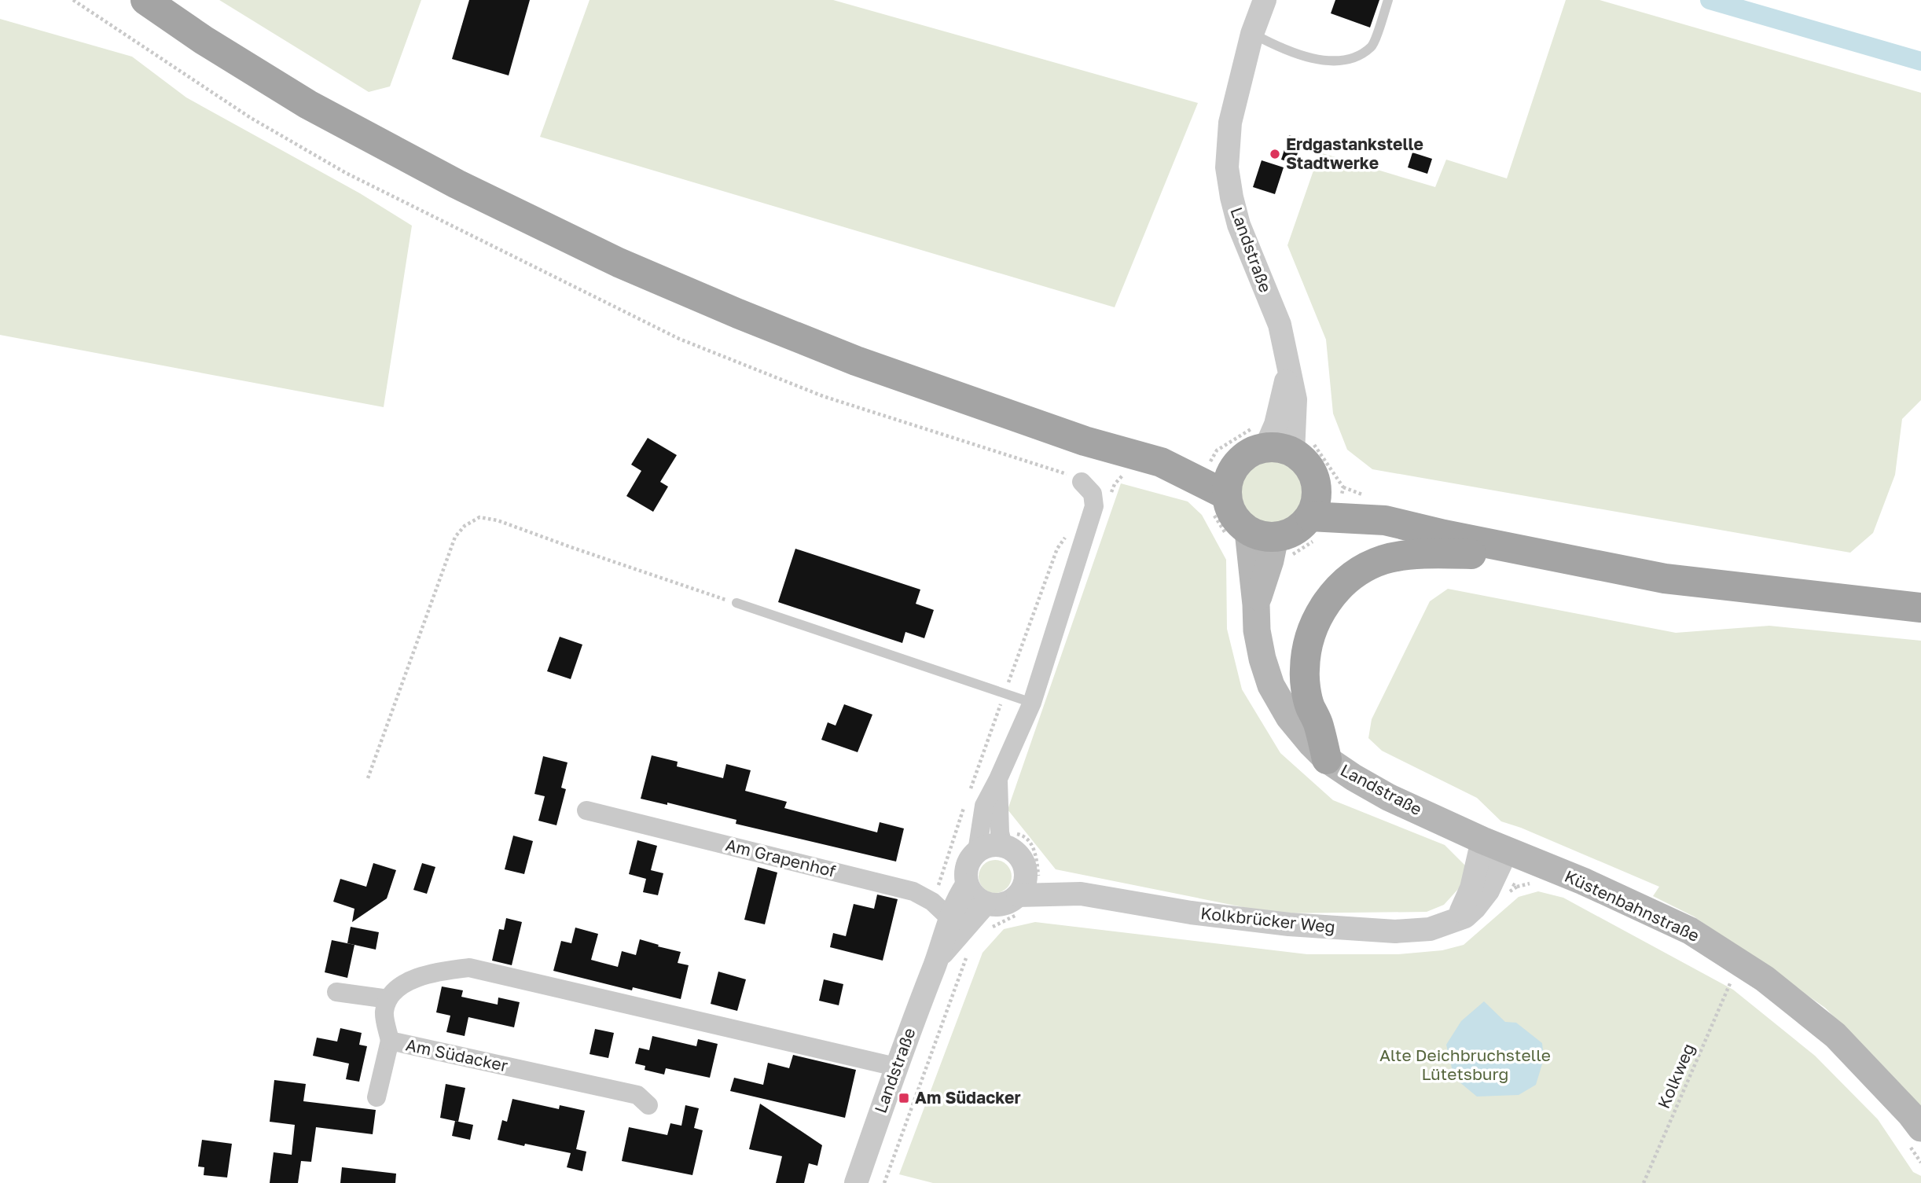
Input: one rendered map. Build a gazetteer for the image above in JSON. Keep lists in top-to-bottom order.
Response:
{
  "streets": {
    "main road": ["Landstraße", "Küstenbahnstraße"],
    "street": ["Am Grapenhof", "Kolkbrücker Weg", "Am Südacker"],
    "path": ["Kolkweg"]
  },
  "crossings": [
    ["Landstraße", "Am Grapenhof"],
    ["Landstraße", "Küstenbahnstraße"],
    ["Landstraße", "Kolkbrücker Weg"],
    ["Küstenbahnstraße", "Kolkbrücker Weg"]
  ],
  "parks": ["Alte Deichbruchstelle Lütetsburg"],
  "places": {
    "other": ["Erdgastankstelle Stadtwerke"],
    "transit": ["Am Südacker"]
  }
}
